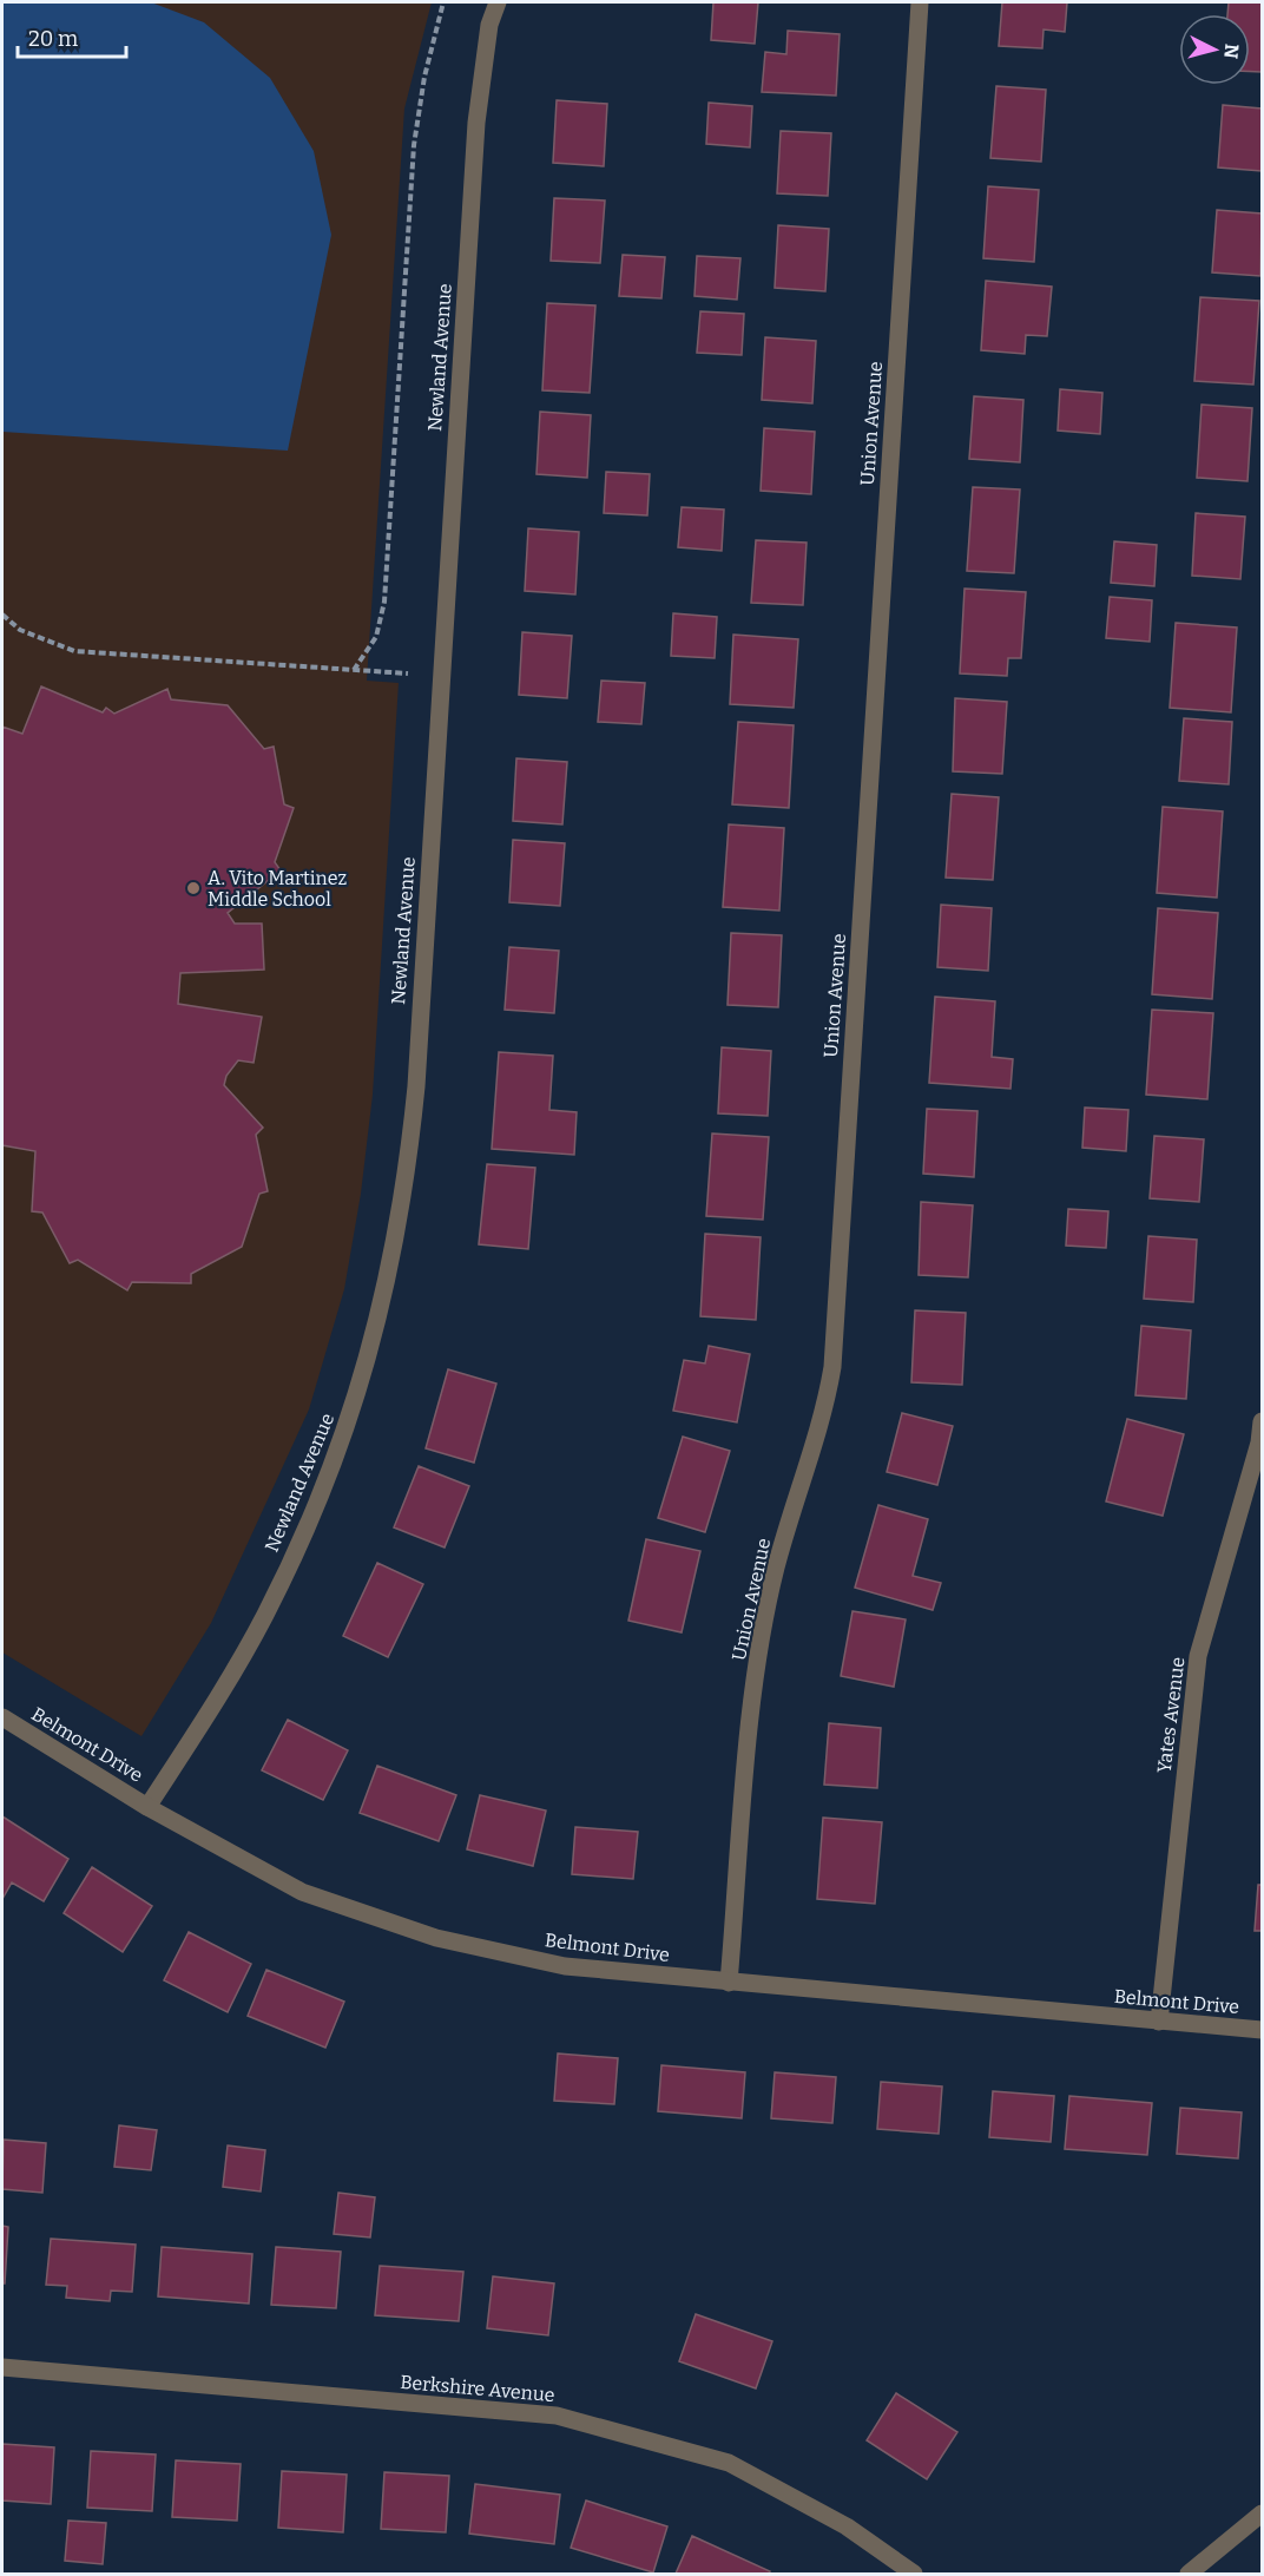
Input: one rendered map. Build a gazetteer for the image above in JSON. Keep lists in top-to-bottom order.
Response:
{
  "streets": {
    "street": [
      "Newland Avenue",
      "Union Avenue",
      "Yates Avenue",
      "Belmont Drive",
      "Berkshire Avenue"
    ]
  },
  "crossings": [
    ["Newland Avenue", "Belmont Drive"],
    ["Union Avenue", "Belmont Drive"],
    ["Yates Avenue", "Belmont Drive"]
  ],
  "places": ["A. Vito Martinez Middle School"],
  "scale_bar": "20 m",
  "north": "right"
}
